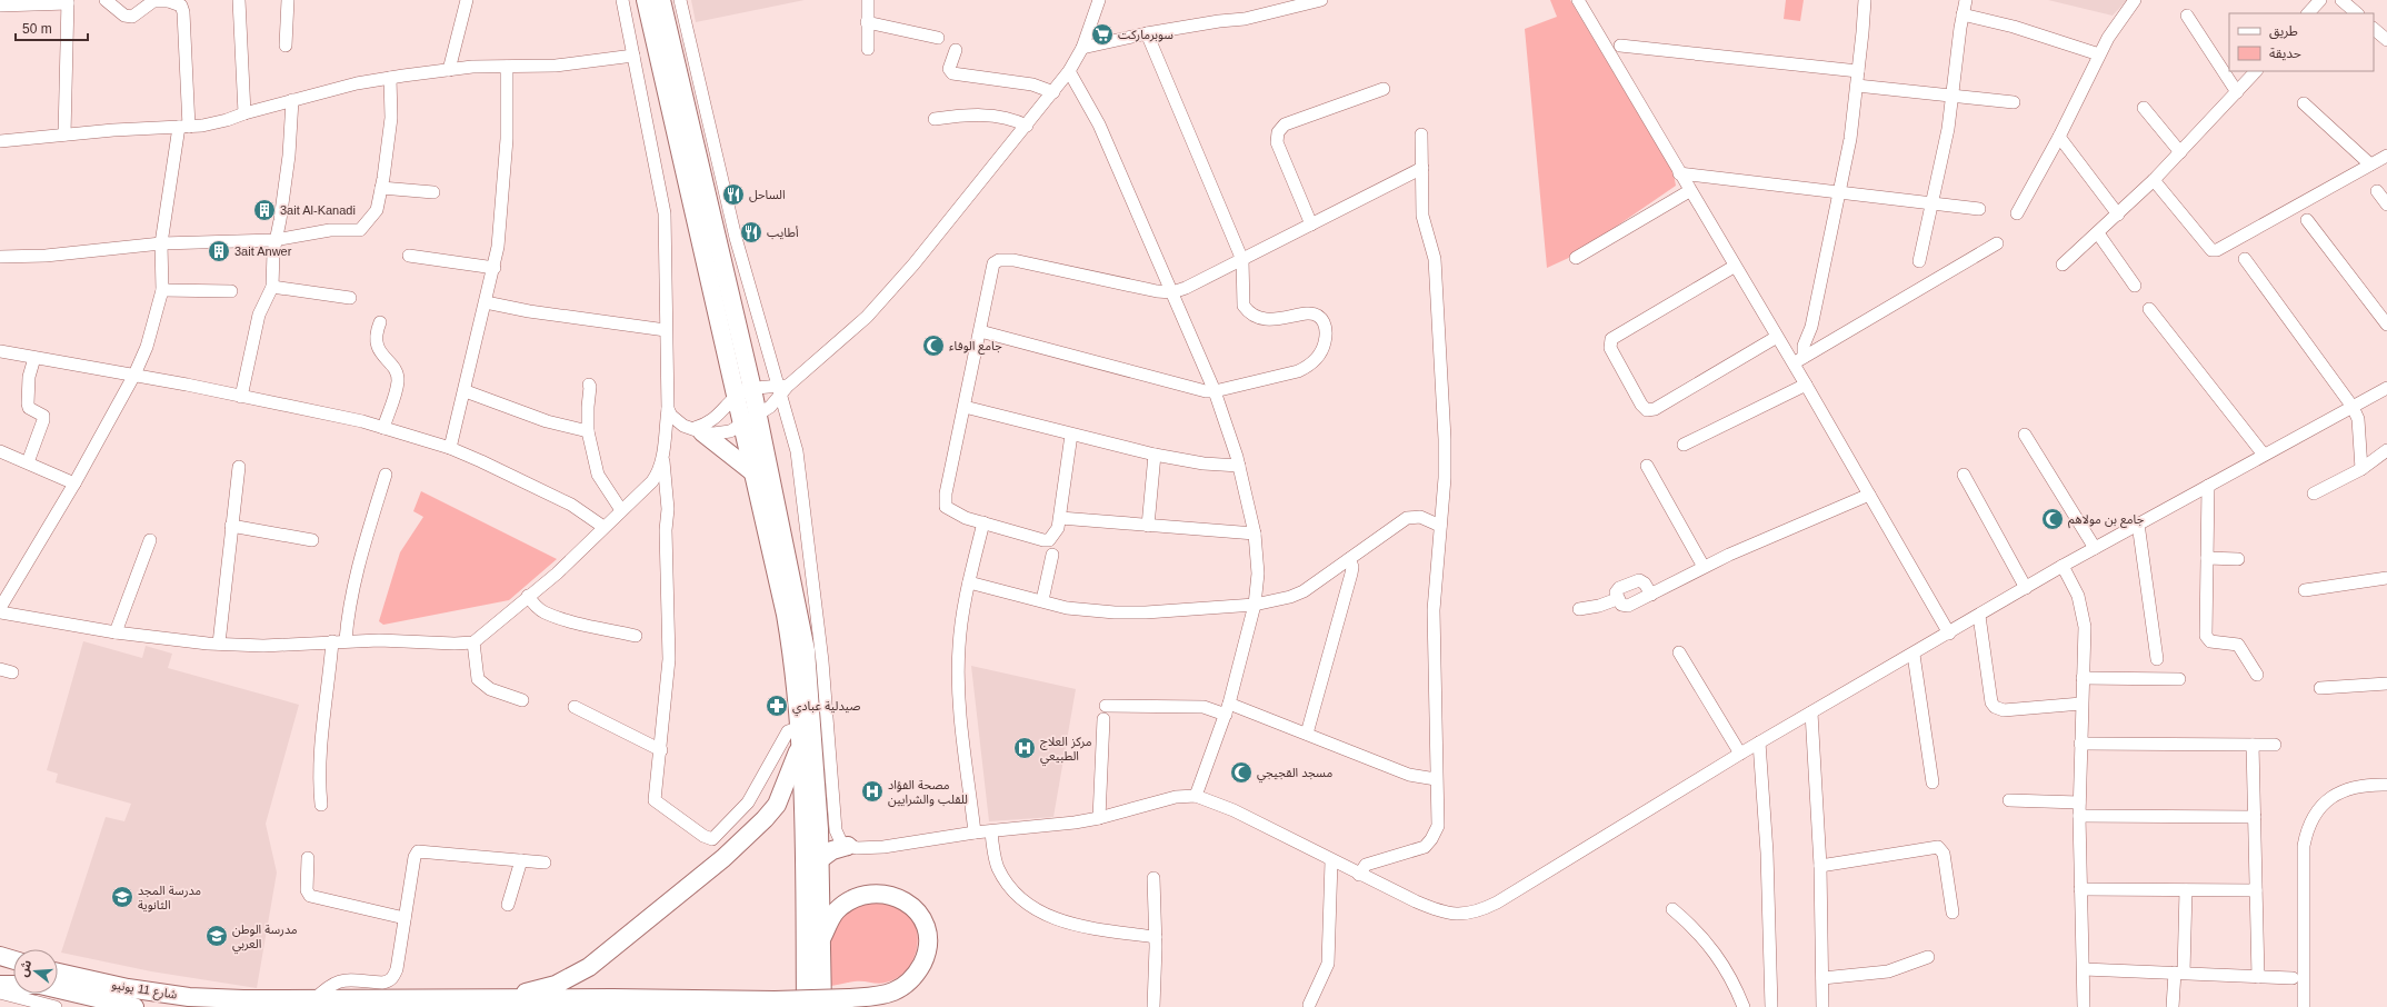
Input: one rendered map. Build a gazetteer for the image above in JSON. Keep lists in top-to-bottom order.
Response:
{
  "streets": {
    "highway": ["شارع 11 يونيو"]
  },
  "places": {
    "supermarket": ["سوبرماركت"],
    "restaurant": ["الساحل", "أطايب"],
    "building": ["3ait Al-Kanadi", "3ait Anwer"],
    "mosque": ["جامع الوفاء", "جامع بن مولاهم", "مسجد القجيجي"],
    "pharmacy": ["صيدلية عبادي"],
    "hospital": ["مركز العلاج الطبيعي", "مصحة الفؤاد للقلب والشرايين"],
    "school or university": ["مدرسة المجد الثانوية", "مدرسة الوطن العربي"]
  },
  "legend": ["طريق", "حديقة"],
  "scale_bar": "50 m",
  "north": "left"
}
